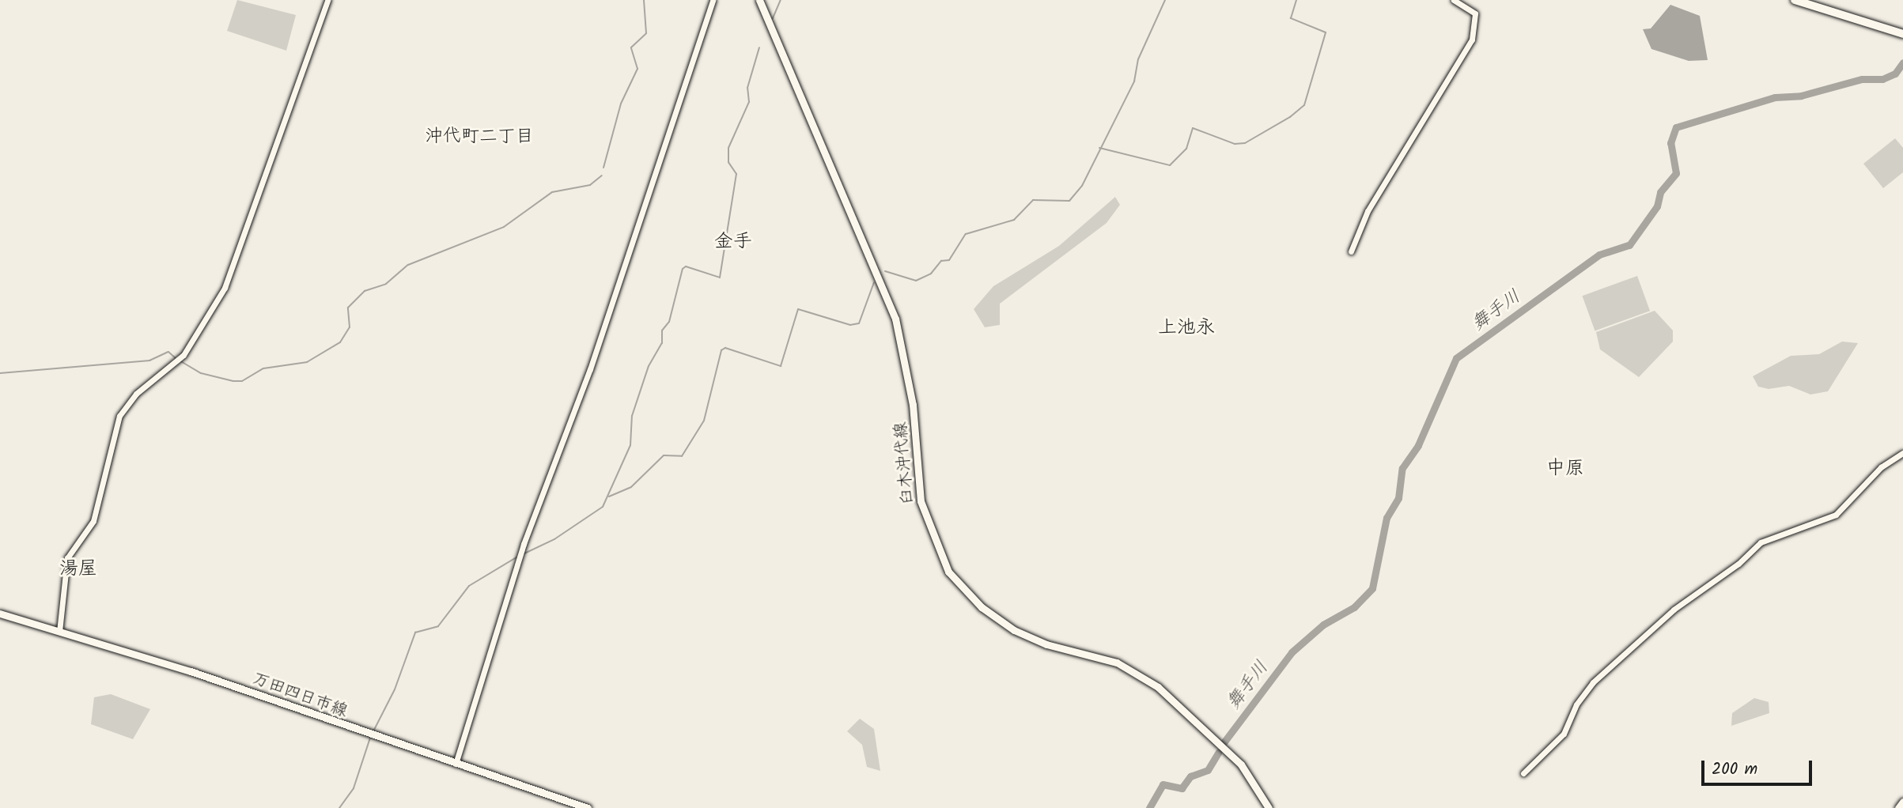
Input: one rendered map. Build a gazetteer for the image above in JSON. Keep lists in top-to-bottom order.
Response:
{
  "streets": {
    "main road": ["臼木沖代線", "万田四日市線"]
  },
  "districts": [
    "沖代町二丁目",
    "金手",
    "上池永",
    "中原",
    "湯屋"
  ],
  "water": ["舞手川"],
  "scale_bar": "200 m"
}
